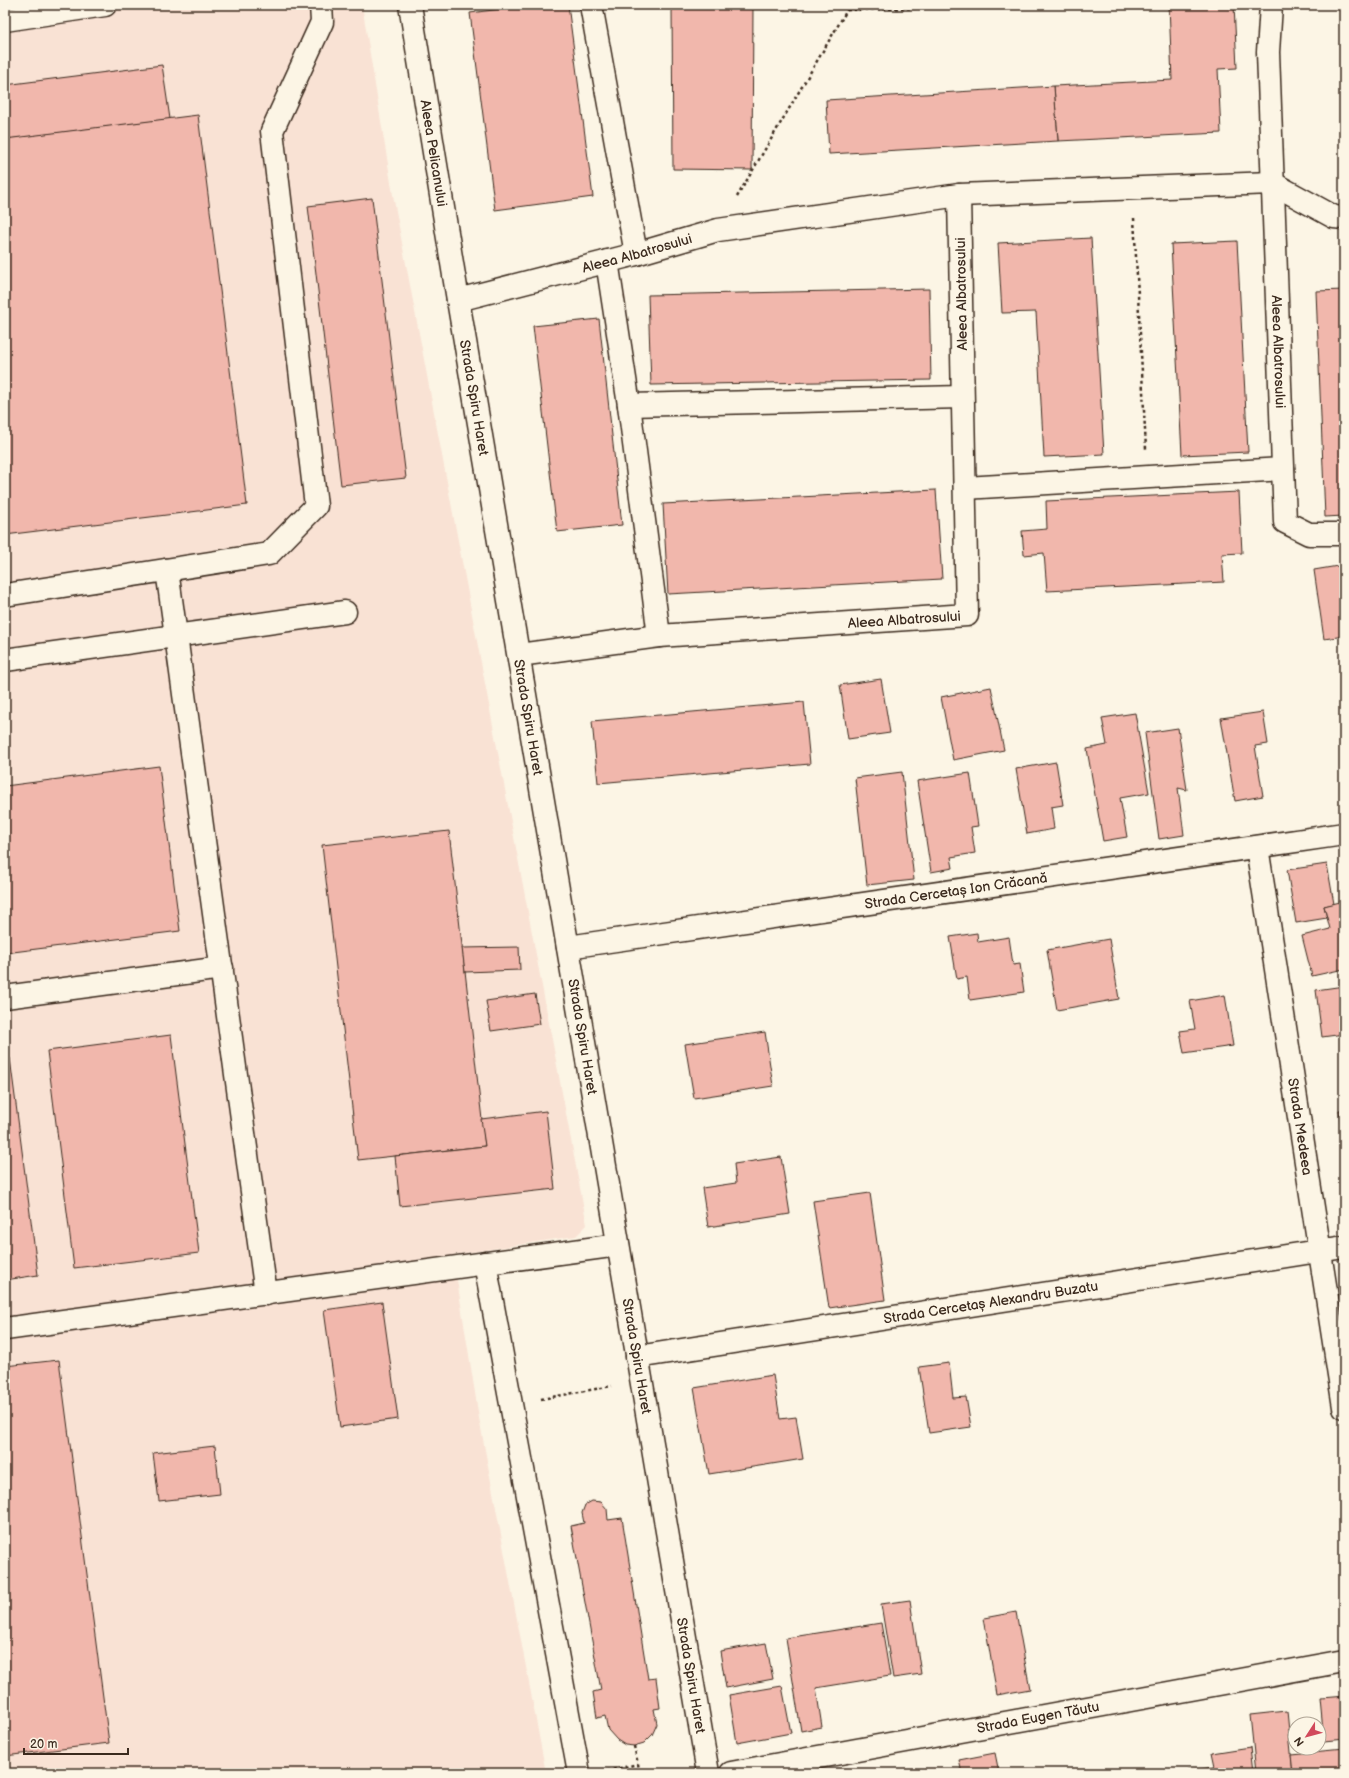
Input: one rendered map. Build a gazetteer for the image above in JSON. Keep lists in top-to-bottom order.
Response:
{
  "streets": {
    "street": [
      "Aleea Pelicanului",
      "Aleea Albatrosului",
      "Strada Spiru Haret",
      "Strada Cercetaș Ion Crăcană",
      "Strada Medeea",
      "Strada Cercetaș Alexandru Buzatu",
      "Strada Eugen Tăutu"
    ]
  },
  "crossings": [
    ["Aleea Pelicanului", "Aleea Albatrosului"],
    ["Aleea Pelicanului", "Strada Spiru Haret"],
    ["Aleea Albatrosului", "Strada Spiru Haret"],
    ["Strada Spiru Haret", "Strada Cercetaș Ion Crăcană"],
    ["Strada Spiru Haret", "Strada Cercetaș Alexandru Buzatu"],
    ["Strada Cercetaș Ion Crăcană", "Strada Medeea"],
    ["Strada Medeea", "Strada Cercetaș Alexandru Buzatu"]
  ],
  "scale_bar": "20 m",
  "north": "bottom left"
}
